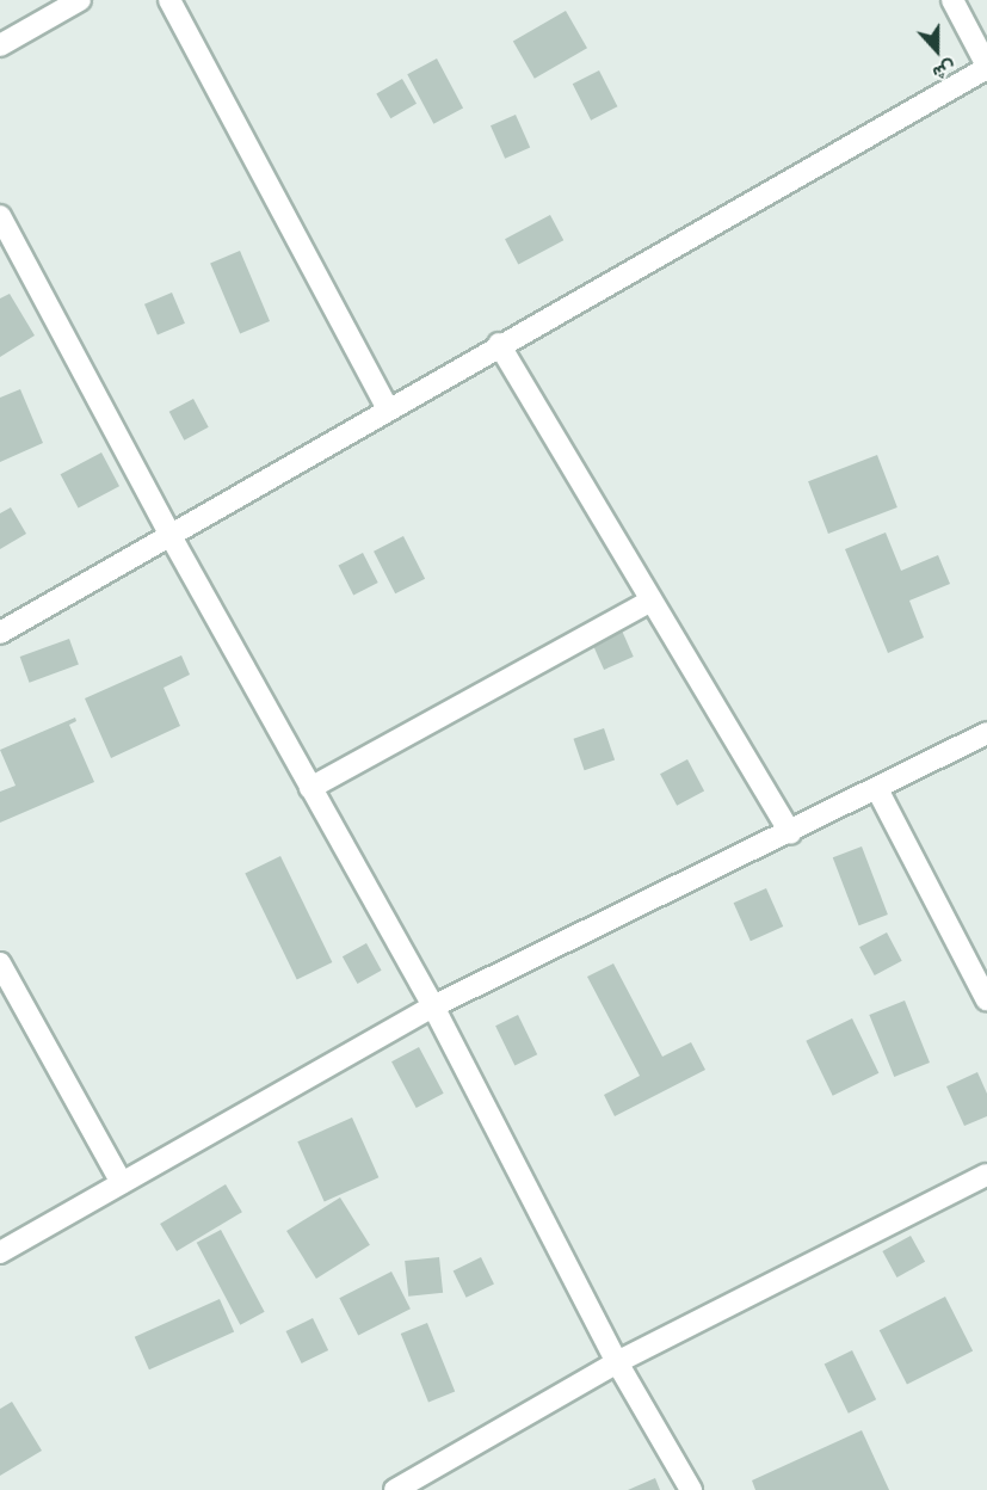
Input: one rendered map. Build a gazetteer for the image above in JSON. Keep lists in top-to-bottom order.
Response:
{
  "north": "bottom"
}
